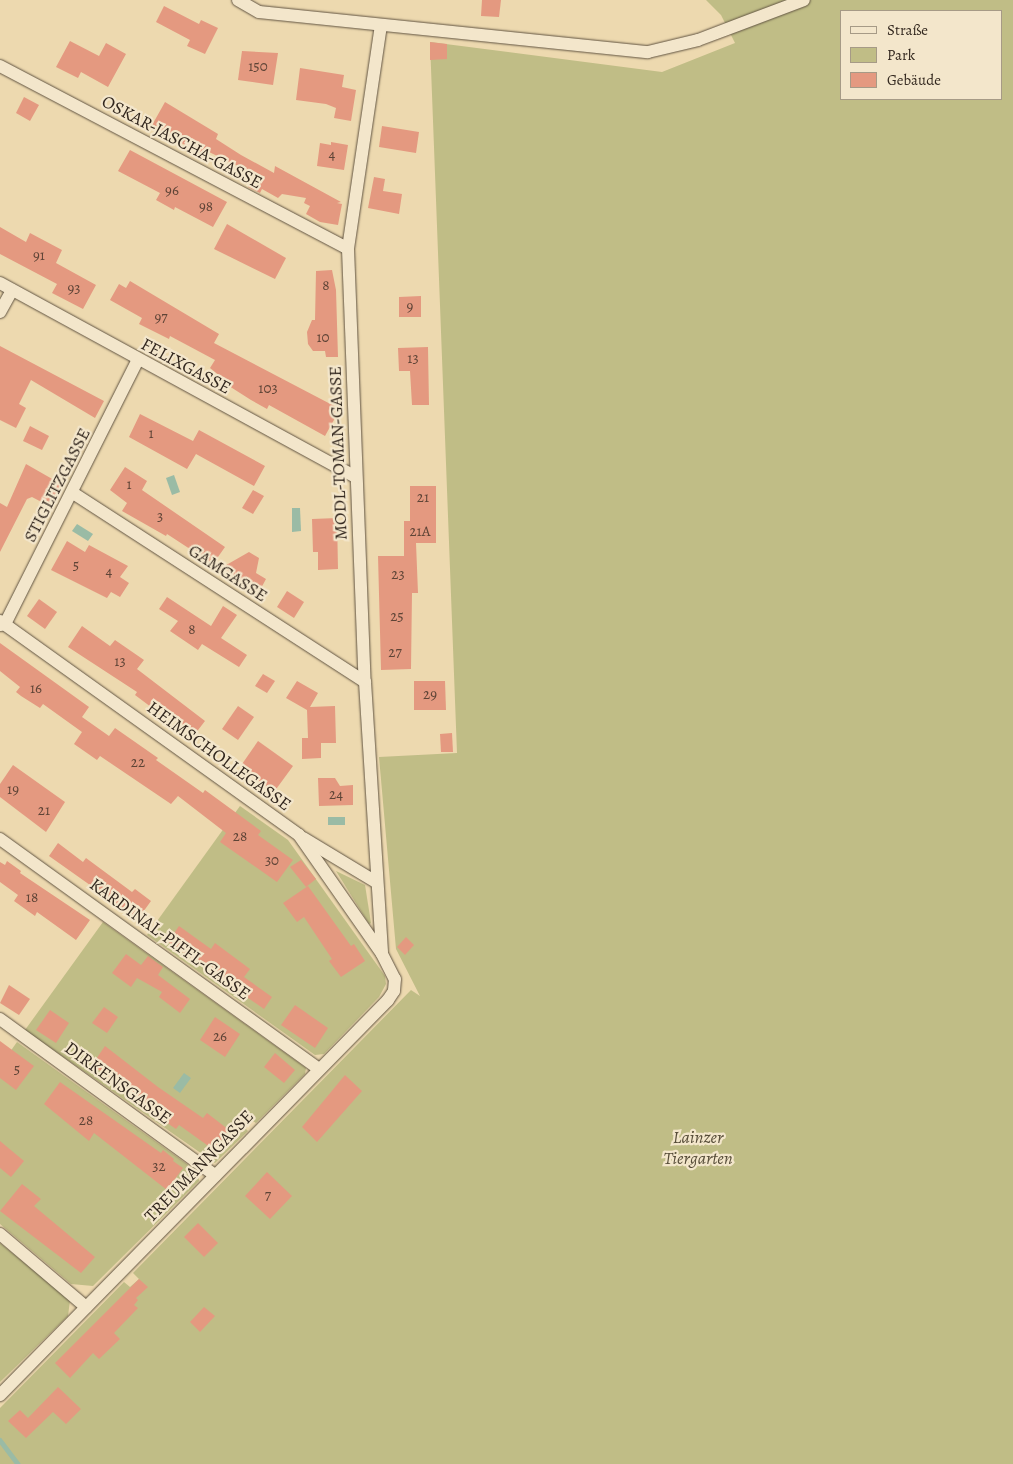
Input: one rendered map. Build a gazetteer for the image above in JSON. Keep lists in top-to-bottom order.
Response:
{
  "streets": {
    "street": [
      "OSKAR-JASCHA-GASSE",
      "FELIXGASSE",
      "MODL-TOMAN-GASSE",
      "STIGLITZGASSE",
      "GAMGASSE",
      "HEIMSCHOLLEGASSE",
      "KARDINAL-PIFFL-GASSE",
      "DIRKENSGASSE",
      "TREUMANNGASSE"
    ]
  },
  "crossings": [
    ["OSKAR-JASCHA-GASSE", "MODL-TOMAN-GASSE"],
    ["FELIXGASSE", "MODL-TOMAN-GASSE"],
    ["FELIXGASSE", "STIGLITZGASSE"],
    ["MODL-TOMAN-GASSE", "GAMGASSE"],
    ["MODL-TOMAN-GASSE", "HEIMSCHOLLEGASSE"],
    ["MODL-TOMAN-GASSE", "TREUMANNGASSE"],
    ["STIGLITZGASSE", "GAMGASSE"],
    ["STIGLITZGASSE", "HEIMSCHOLLEGASSE"],
    ["HEIMSCHOLLEGASSE", "TREUMANNGASSE"],
    ["KARDINAL-PIFFL-GASSE", "TREUMANNGASSE"],
    ["DIRKENSGASSE", "TREUMANNGASSE"]
  ],
  "parks": ["Lainzer Tiergarten"],
  "house_numbers": [
    "150",
    "4",
    "96",
    "98",
    "91",
    "8",
    "93",
    "9",
    "97",
    "10",
    "13",
    "103",
    "1",
    "1",
    "21",
    "3",
    "21A",
    "5",
    "4",
    "23",
    "25",
    "8",
    "27",
    "13",
    "16",
    "29",
    "22",
    "19",
    "24",
    "21",
    "28",
    "30",
    "18",
    "26",
    "5",
    "28",
    "32",
    "7"
  ],
  "legend": ["Straße", "Park", "Gebäude"]
}
